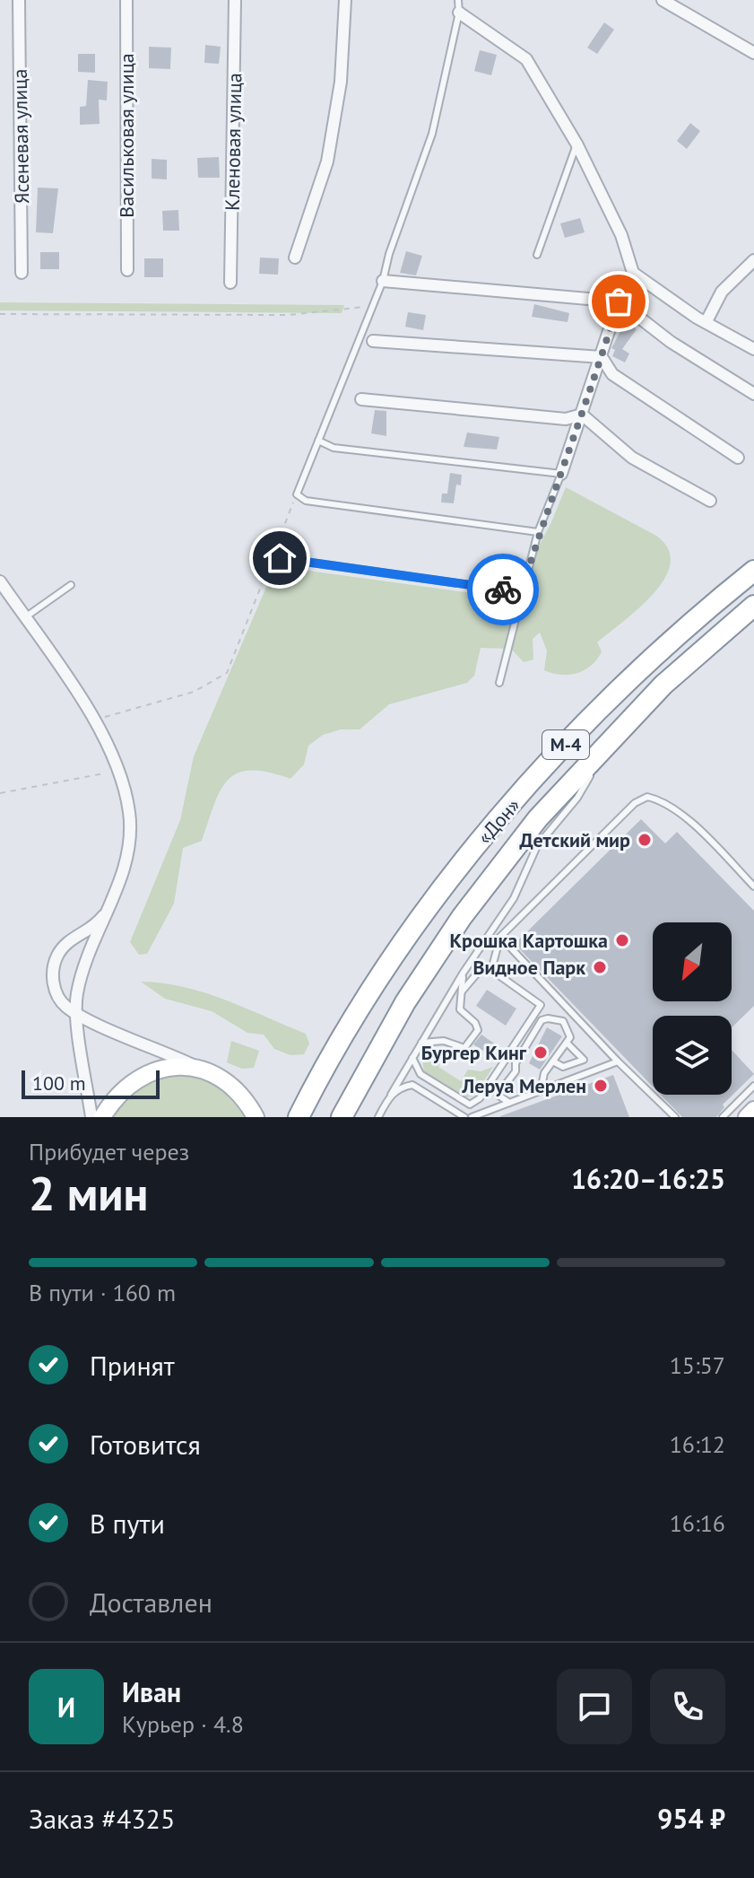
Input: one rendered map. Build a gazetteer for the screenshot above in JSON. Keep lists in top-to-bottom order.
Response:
{
  "streets": {
    "highway": ["М-4", "«Дон»"],
    "street": ["Васильковая улица", "Ясеневая улица", "Кленовая улица"]
  },
  "places": [
    "Детский мир",
    "Крошка Картошка",
    "Видное Парк",
    "Бургер Кинг",
    "Леруа Мерлен"
  ],
  "scale_bar": "100 m",
  "north": "bottom left",
  "page": {
    "scale": "100 m",
    "heading": ["2 мин", "Прибудет через", "16:20–16:25"],
    "panel": [
      "Иван",
      "Курьер · 4.8",
      "Заказ #4325",
      "954 ₽"
    ],
    "bar": "В пути · 160 m",
    "list": [
      ["Принят", "15:57"],
      ["Готовится", "16:12"],
      ["В пути", "16:16"],
      "Доставлен"
    ],
    "round": "И"
  }
}
